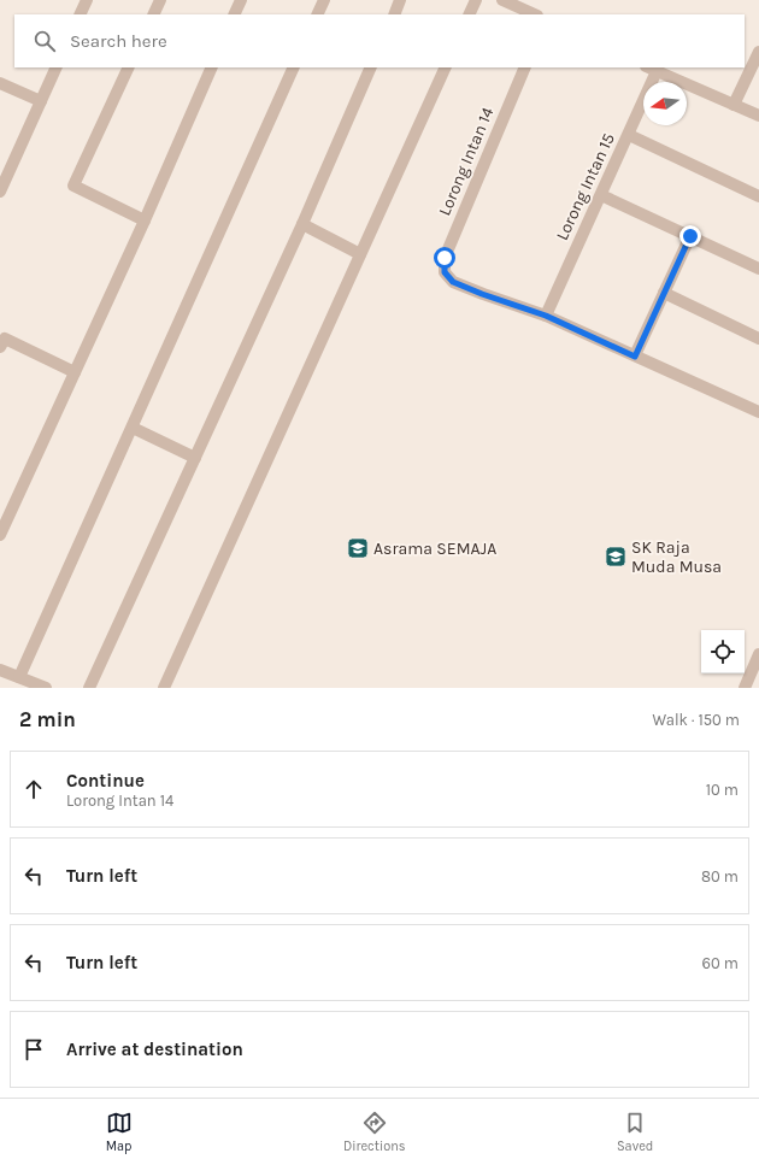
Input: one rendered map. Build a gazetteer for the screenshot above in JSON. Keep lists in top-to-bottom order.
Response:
{
  "streets": {
    "street": ["Lorong Intan 14", "Lorong Intan 15"]
  },
  "crossings": [
    ["Lorong Intan 14", "Lorong Intan 15"]
  ],
  "places": {
    "school or university": ["Asrama SEMAJA", "SK Raja Muda Musa"]
  },
  "north": "left",
  "page": {
    "search": "Search here",
    "heading": ["2 min", "Walk · 150 m"],
    "list": [
      ["Continue", "Lorong Intan 14", "10 m"],
      ["Turn left", "80 m"],
      ["Turn left", "60 m"],
      "Arrive at destination"
    ],
    "nav": ["Map", "Directions", "Saved"]
  }
}
